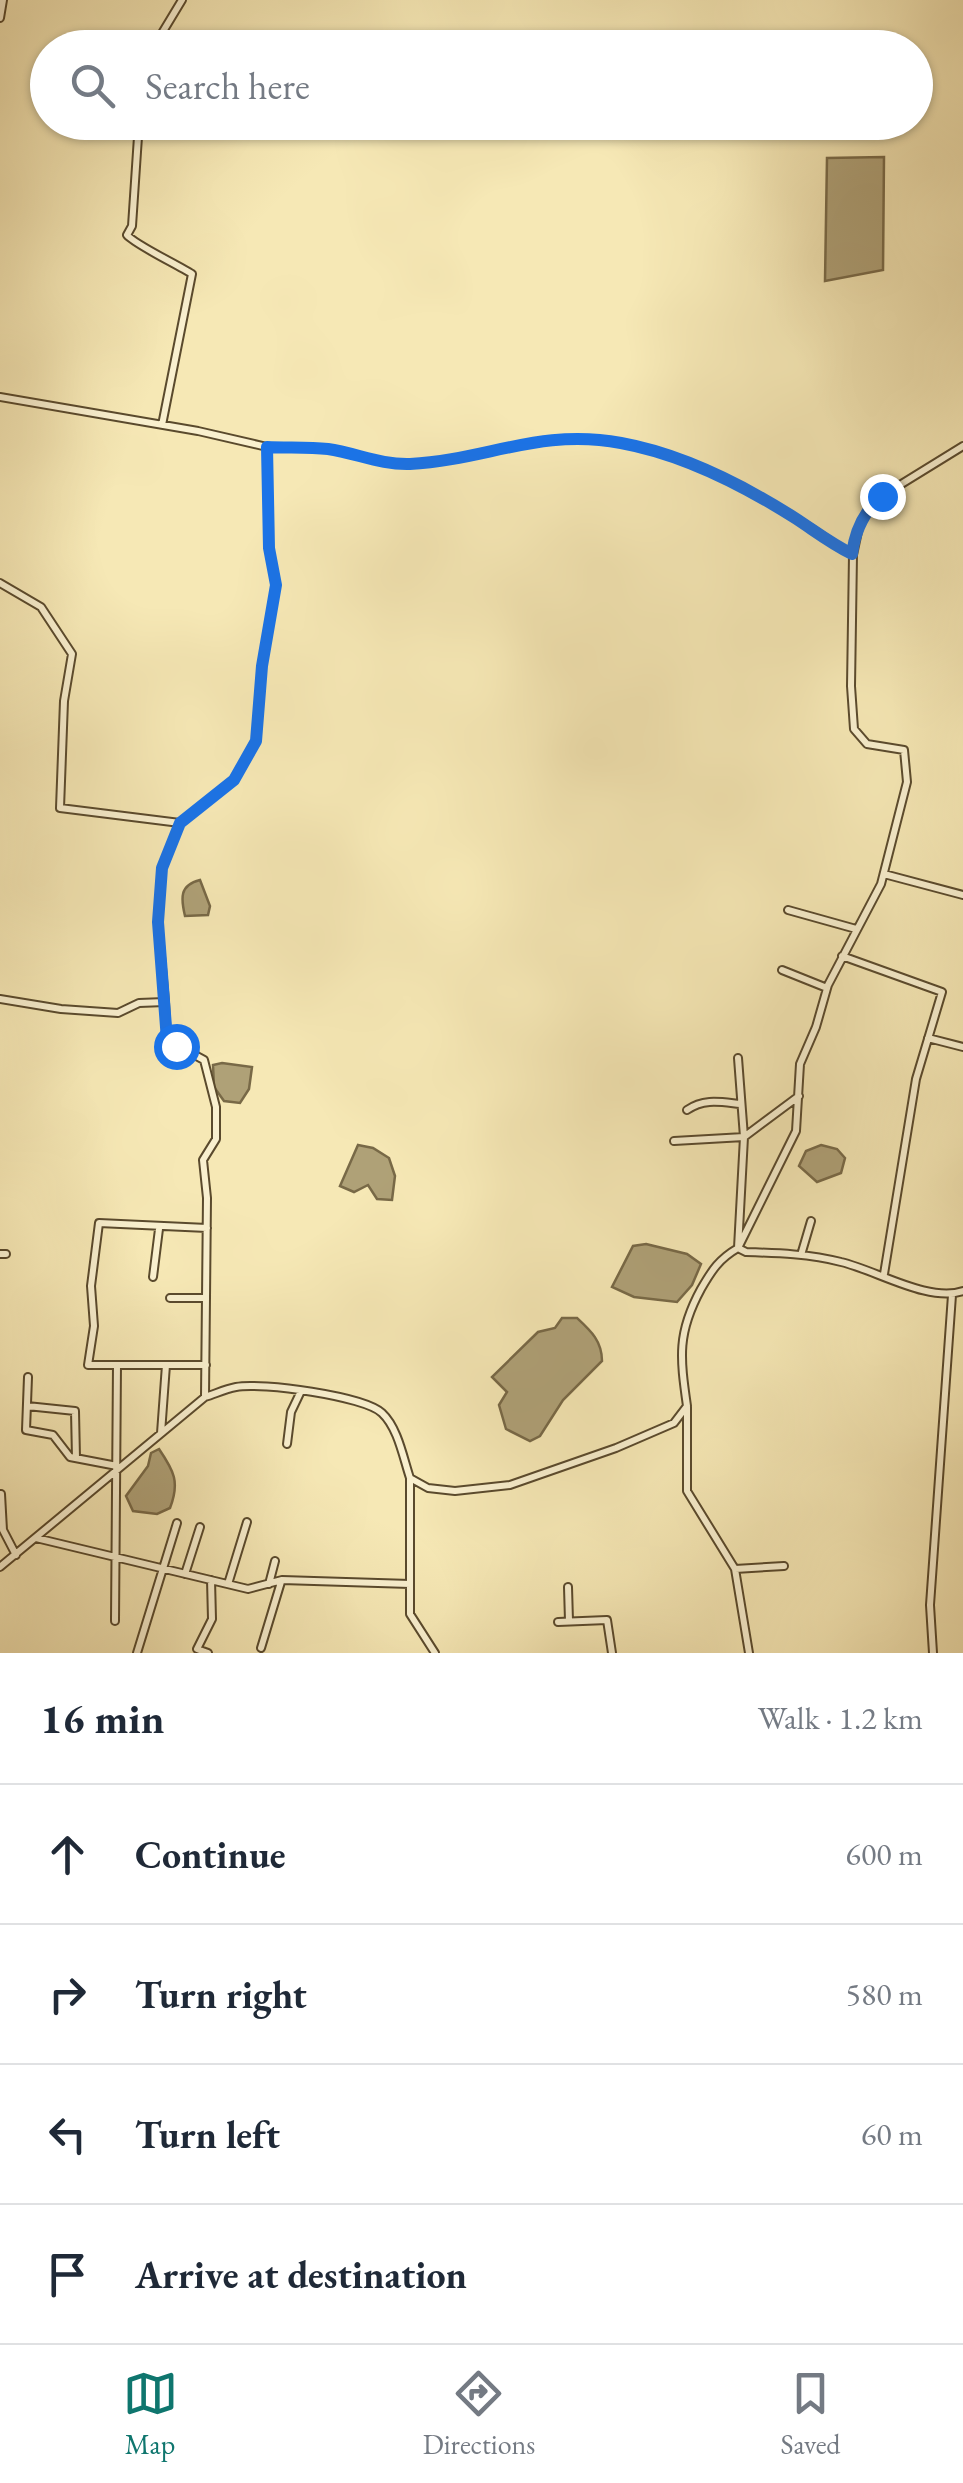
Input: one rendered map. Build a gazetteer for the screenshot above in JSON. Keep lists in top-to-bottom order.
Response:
{
  "page": {
    "search": "Search here",
    "heading": ["16 min", "Walk · 1.2 km"],
    "list": [
      ["Continue", "600 m"],
      ["Turn right", "580 m"],
      ["Turn left", "60 m"],
      "Arrive at destination"
    ],
    "nav": ["Map", "Directions", "Saved"]
  }
}
